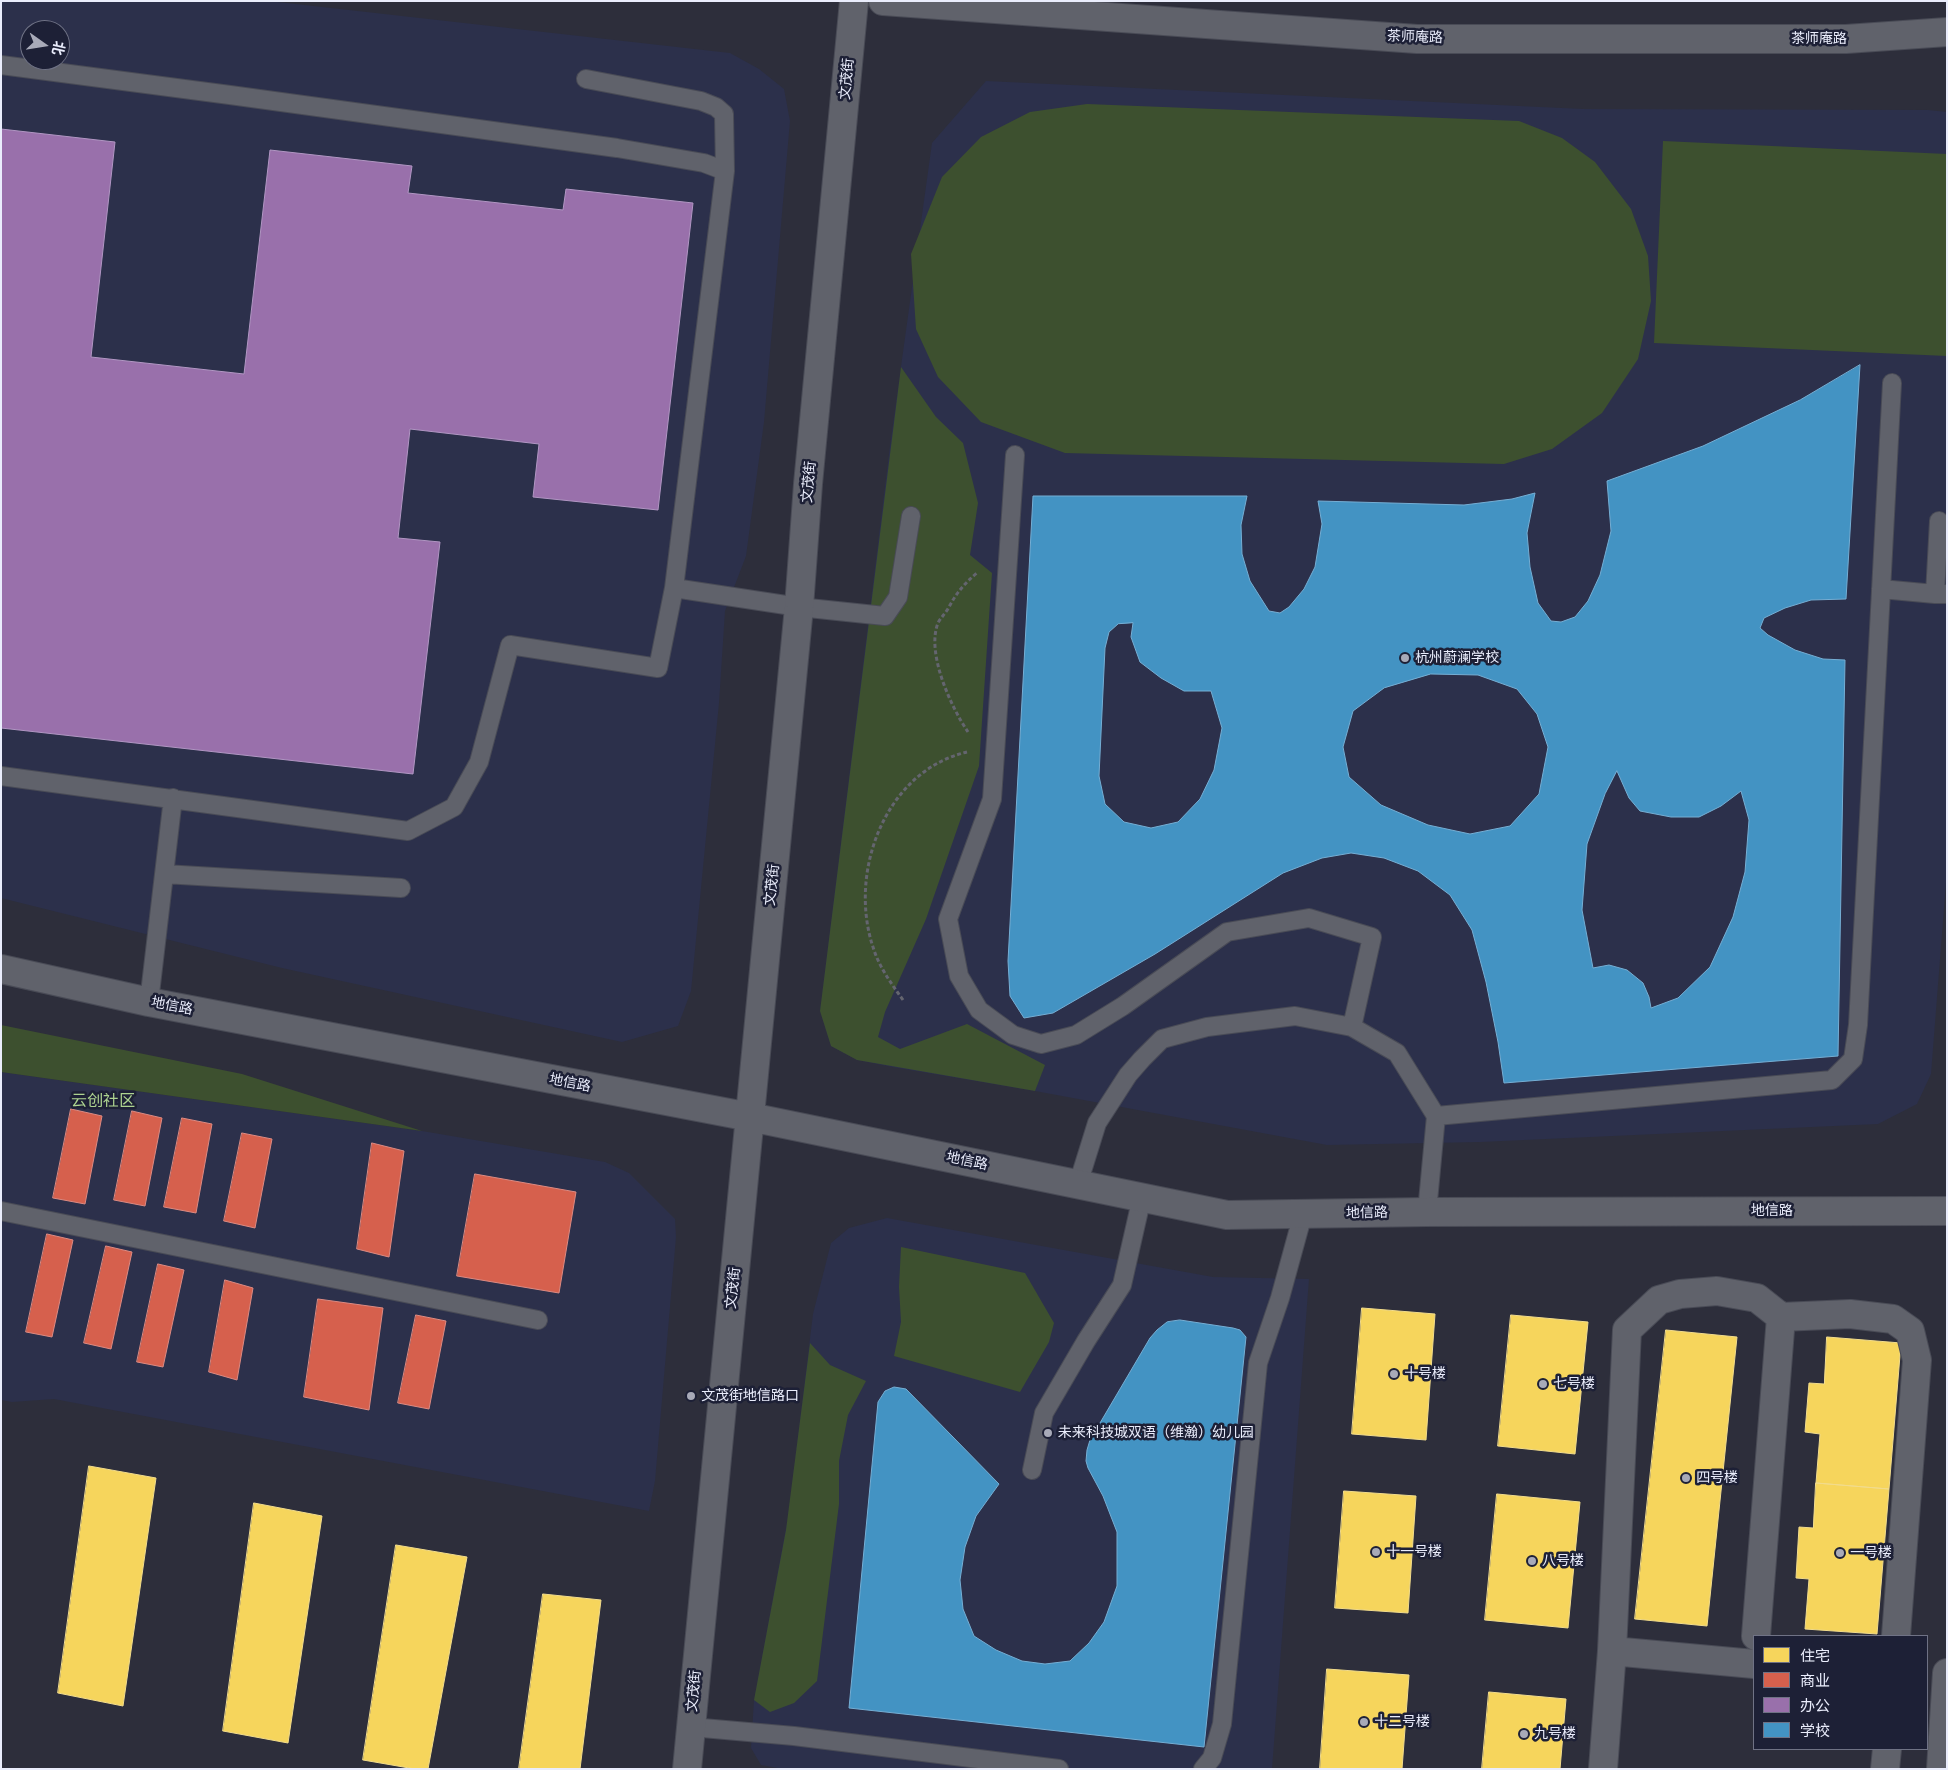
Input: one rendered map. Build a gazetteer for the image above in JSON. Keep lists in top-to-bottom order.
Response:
{
  "streets": {
    "street": ["茶师庵路", "文茂街", "地信路"]
  },
  "crossings": [
    ["文茂街", "地信路"]
  ],
  "districts": ["云创社区"],
  "places": [
    "杭州蔚澜学校",
    "十号楼",
    "七号楼",
    "文茂街地信路口",
    "未来科技城双语（维瀚）幼儿园",
    "四号楼",
    "十一号楼",
    "一号楼",
    "八号楼",
    "十二号楼",
    "九号楼"
  ],
  "legend": [
    "住宅",
    "商业",
    "办公",
    "学校"
  ],
  "north": "right"
}
